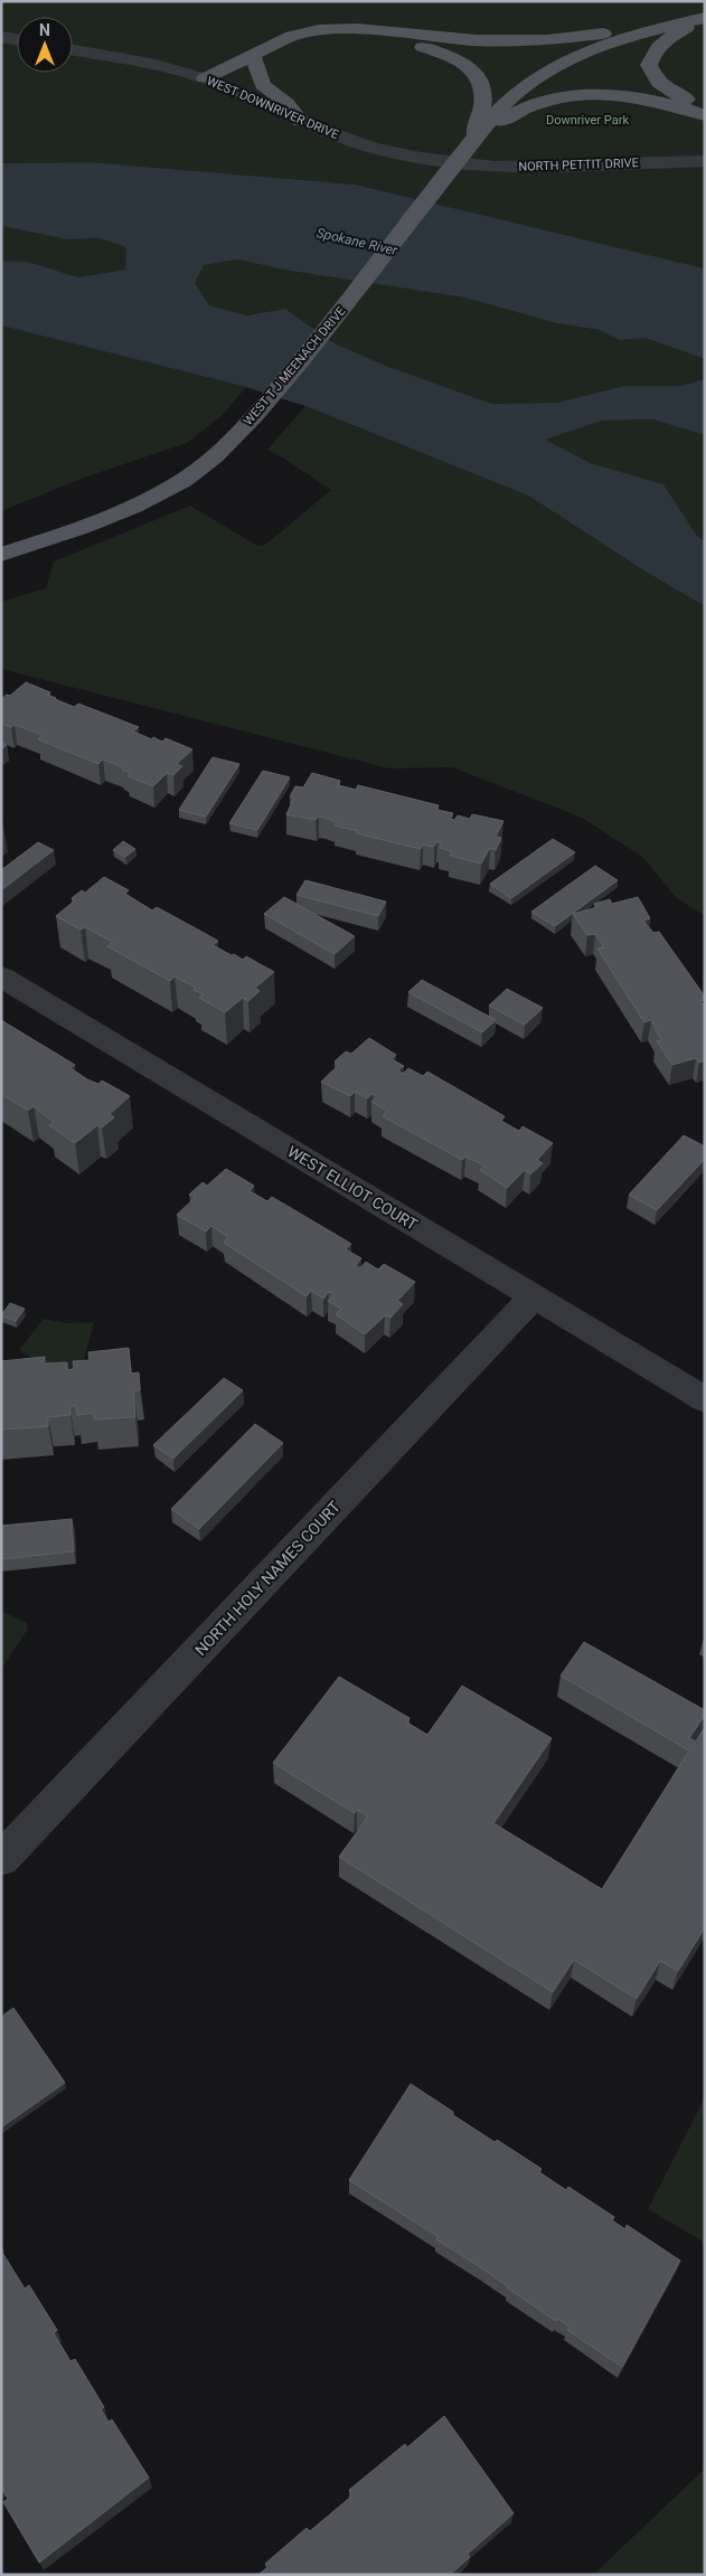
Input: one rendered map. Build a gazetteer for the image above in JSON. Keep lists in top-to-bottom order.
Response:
{
  "streets": {
    "main road": ["WEST T J MEENACH DRIVE"],
    "street": [
      "WEST DOWNRIVER DRIVE",
      "NORTH PETTIT DRIVE",
      "WEST ELLIOT COURT",
      "NORTH HOLY NAMES COURT"
    ]
  },
  "crossings": [
    ["WEST DOWNRIVER DRIVE", "NORTH PETTIT DRIVE"],
    ["WEST ELLIOT COURT", "NORTH HOLY NAMES COURT"]
  ],
  "water": ["Spokane River"],
  "parks": ["Downriver Park"],
  "north": "top"
}
